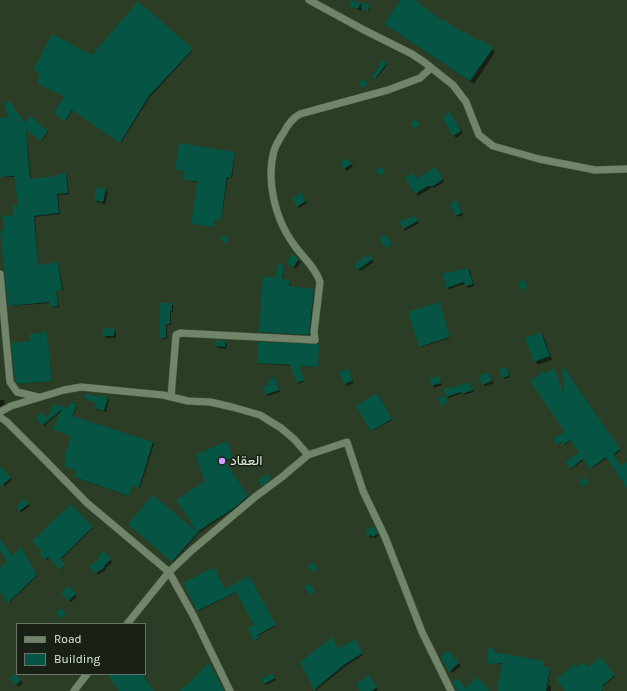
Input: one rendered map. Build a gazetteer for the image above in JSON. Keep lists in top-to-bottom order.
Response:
{
  "places": ["العقاد"],
  "legend": ["Road", "Building"]
}
